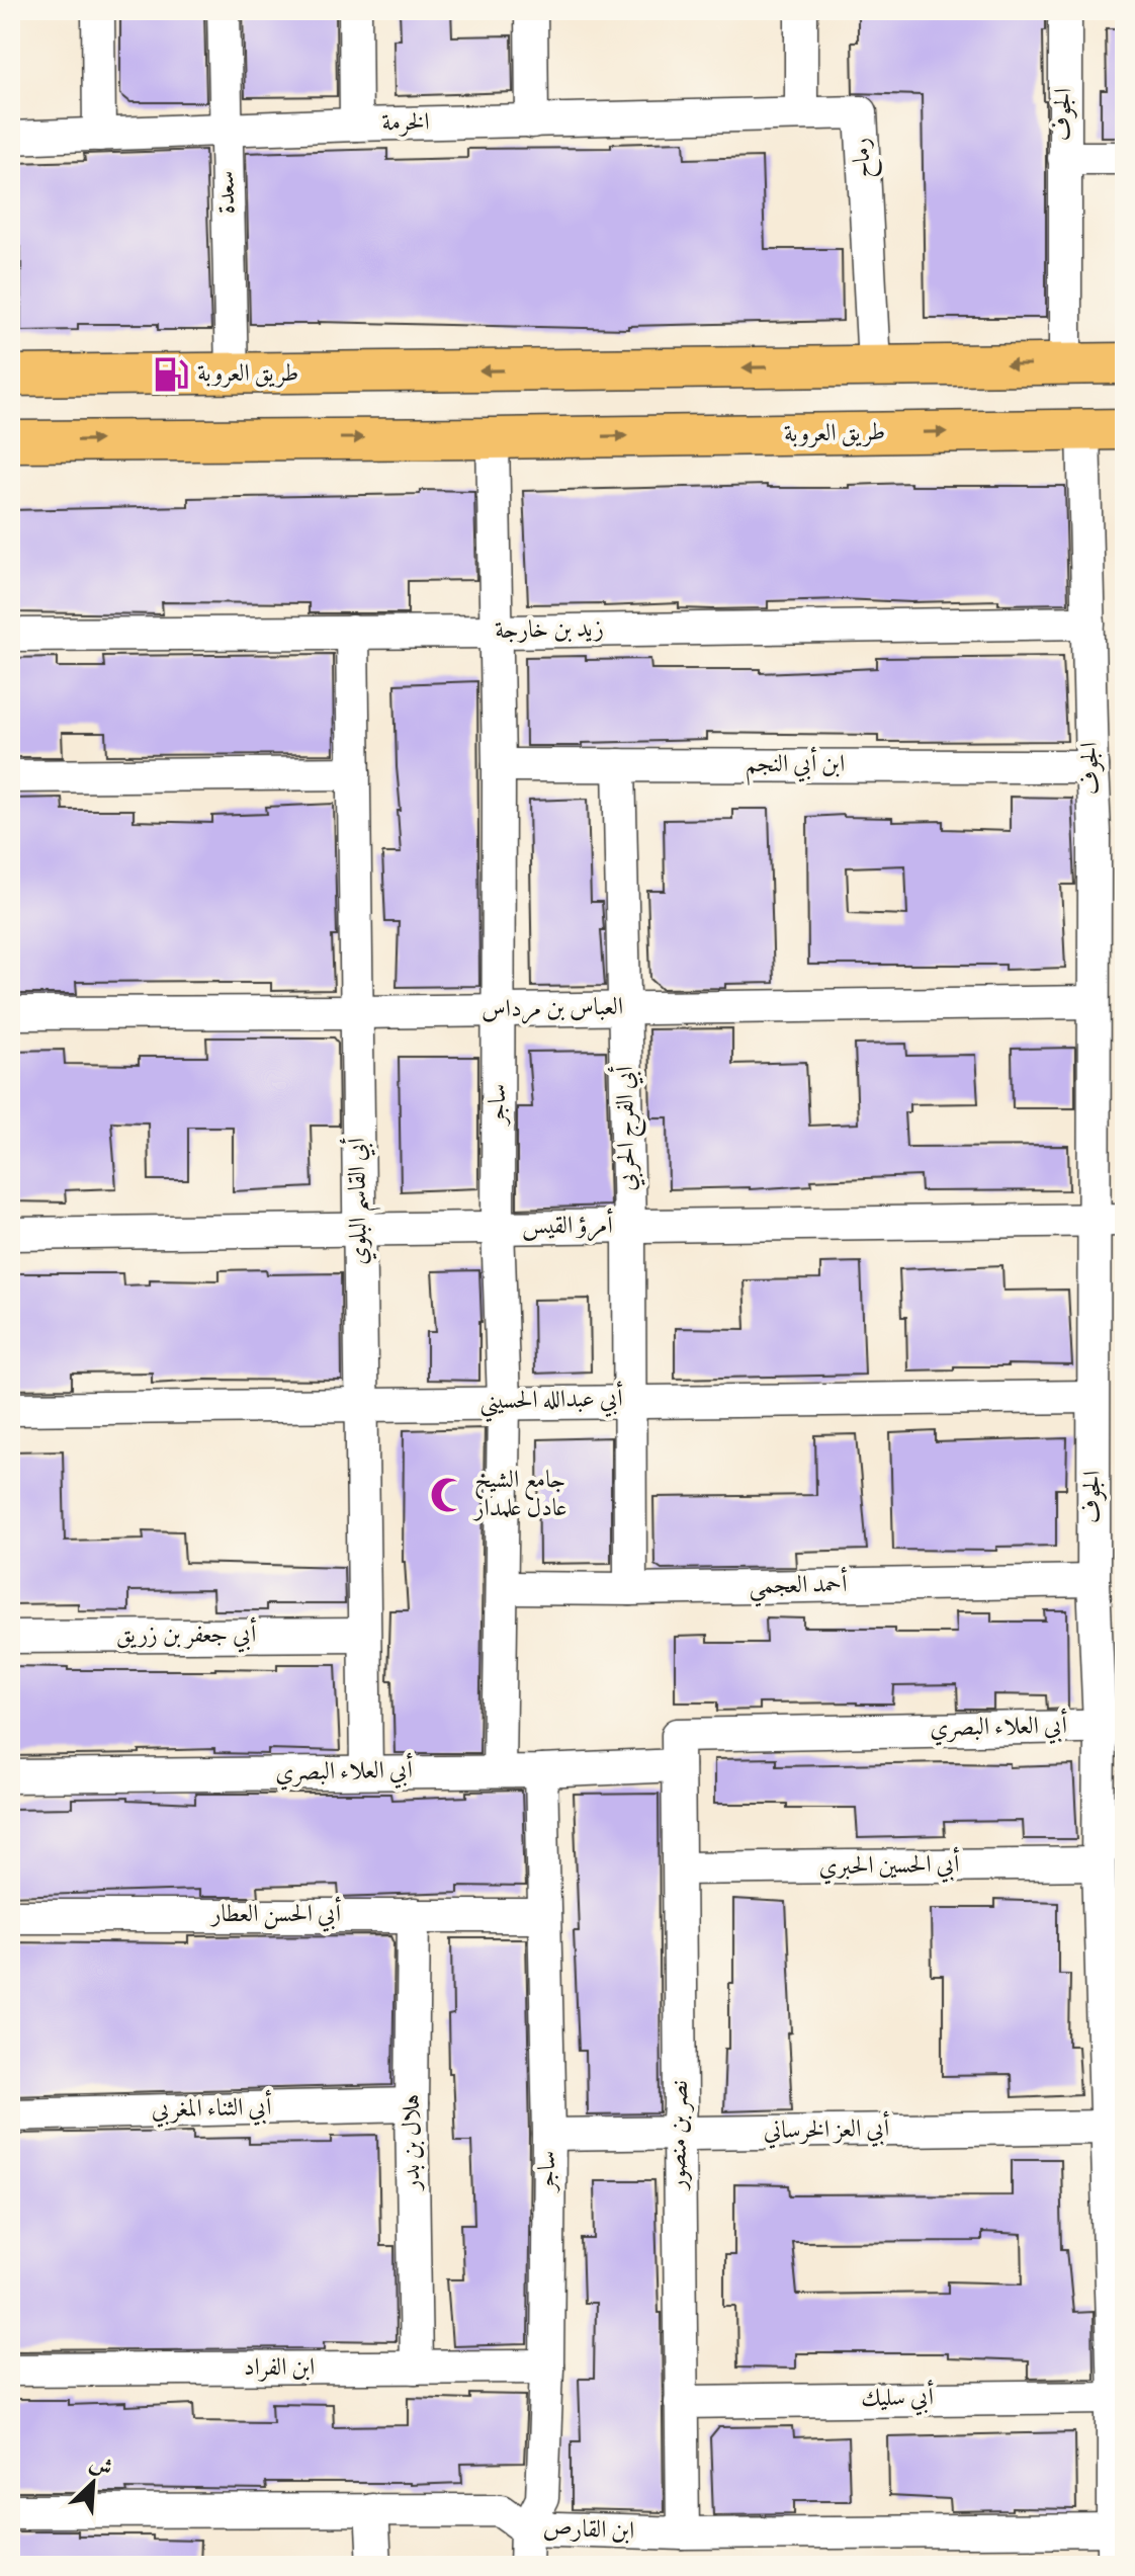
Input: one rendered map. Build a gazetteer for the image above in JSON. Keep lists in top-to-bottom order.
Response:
{
  "streets": {
    "main road": ["طريق العروبة"],
    "street": [
      "الجوف",
      "الخرمة",
      "رماح",
      "سعدة",
      "زيد بن خارجة",
      "ابن أبي النجم",
      "العباس بن مرداس",
      "ساجر",
      "أبي الفرج الحربي",
      "أبي القاسم البلوي",
      "أمرؤ القيس",
      "أبي عبدالله الحسيني",
      "أحمد العجمي",
      "أبي جعفر بن زريق",
      "أبي العلاء البصري",
      "أبي الحسين الحبري",
      "أبي الحسن العطار",
      "أبي الثناء المغربي",
      "أبي العز الخرساني",
      "نصر بن منصور",
      "هلال بن بدر",
      "ابن الفراد",
      "أبي سليك",
      "ابن القارص"
    ]
  },
  "crossings": [
    ["الجوف", "طريق العروبة"],
    ["الجوف", "زيد بن خارجة"],
    ["الجوف", "ابن أبي النجم"],
    ["الجوف", "العباس بن مرداس"],
    ["الجوف", "أمرؤ القيس"],
    ["الجوف", "أبي عبدالله الحسيني"],
    ["الجوف", "أحمد العجمي"],
    ["الجوف", "أبي العلاء البصري"],
    ["الجوف", "أبي الحسين الحبري"],
    ["الجوف", "أبي العز الخرساني"],
    ["الجوف", "أبي سليك"],
    ["الجوف", "ابن القارص"],
    ["الخرمة", "رماح"],
    ["الخرمة", "سعدة"],
    ["طريق العروبة", "ساجر"],
    ["زيد بن خارجة", "ساجر"],
    ["زيد بن خارجة", "أبي القاسم البلوي"],
    ["ابن أبي النجم", "ساجر"],
    ["ابن أبي النجم", "أبي الفرج الحربي"],
    ["العباس بن مرداس", "ساجر"],
    ["العباس بن مرداس", "أبي الفرج الحربي"],
    ["العباس بن مرداس", "أبي القاسم البلوي"],
    ["ساجر", "أمرؤ القيس"],
    ["ساجر", "أبي عبدالله الحسيني"],
    ["ساجر", "أحمد العجمي"],
    ["ساجر", "أبي العلاء البصري"],
    ["ساجر", "أبي الحسن العطار"],
    ["ساجر", "أبي العز الخرساني"],
    ["ساجر", "ابن الفراد"],
    ["ساجر", "ابن القارص"],
    ["أبي الفرج الحربي", "أمرؤ القيس"],
    ["أبي الفرج الحربي", "أبي عبدالله الحسيني"],
    ["أبي الفرج الحربي", "أحمد العجمي"],
    ["أبي القاسم البلوي", "أمرؤ القيس"],
    ["أبي القاسم البلوي", "أبي عبدالله الحسيني"],
    ["أبي القاسم البلوي", "أبي جعفر بن زريق"],
    ["أبي القاسم البلوي", "أبي العلاء البصري"],
    ["أبي العلاء البصري", "نصر بن منصور"],
    ["أبي الحسين الحبري", "نصر بن منصور"],
    ["أبي الحسن العطار", "هلال بن بدر"],
    ["أبي الثناء المغربي", "هلال بن بدر"],
    ["أبي العز الخرساني", "نصر بن منصور"],
    ["نصر بن منصور", "أبي سليك"],
    ["نصر بن منصور", "ابن القارص"],
    ["هلال بن بدر", "ابن الفراد"]
  ],
  "places": {
    "fuel station": ["طريق العروبة"],
    "mosque": ["جامع الشيخ عادل علمدار"]
  },
  "north": "top right"
}
